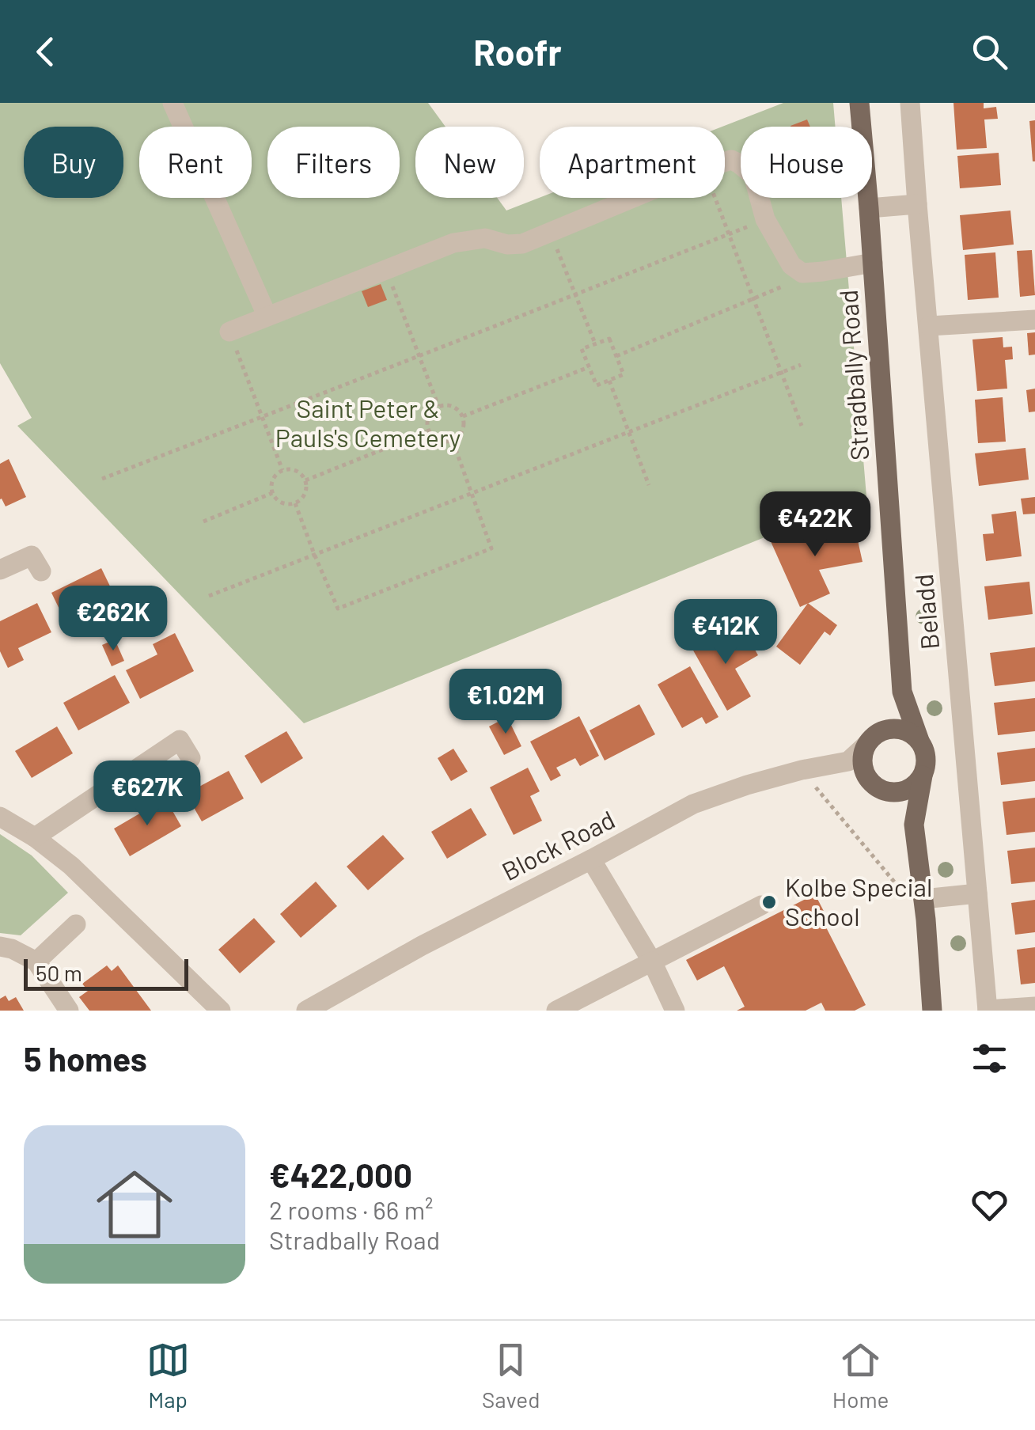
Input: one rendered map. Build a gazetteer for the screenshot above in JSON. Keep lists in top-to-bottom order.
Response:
{
  "streets": {
    "main road": ["Stradbally Road"],
    "street": ["Beladd", "Block Road"]
  },
  "crossings": [
    ["Stradbally Road", "Block Road"]
  ],
  "parks": ["Saint Peter & Pauls's Cemetery"],
  "places": ["Kolbe Special School"],
  "scale_bar": "50 m",
  "page": {
    "header": "Roofr",
    "chip": [
      "Buy",
      "Rent",
      "Filters",
      "New",
      "Apartment",
      "House"
    ],
    "price": [
      "€422K",
      "€262K",
      "€412K",
      "€1.02M",
      "€627K"
    ],
    "scale": "50 m",
    "heading": "5 homes",
    "list": [
      {
        "name": "€422,000",
        "note": "2 rooms · 66 m² · Stradbally Road"
      }
    ],
    "tabs": ["Map", "Saved", "Home"]
  }
}
